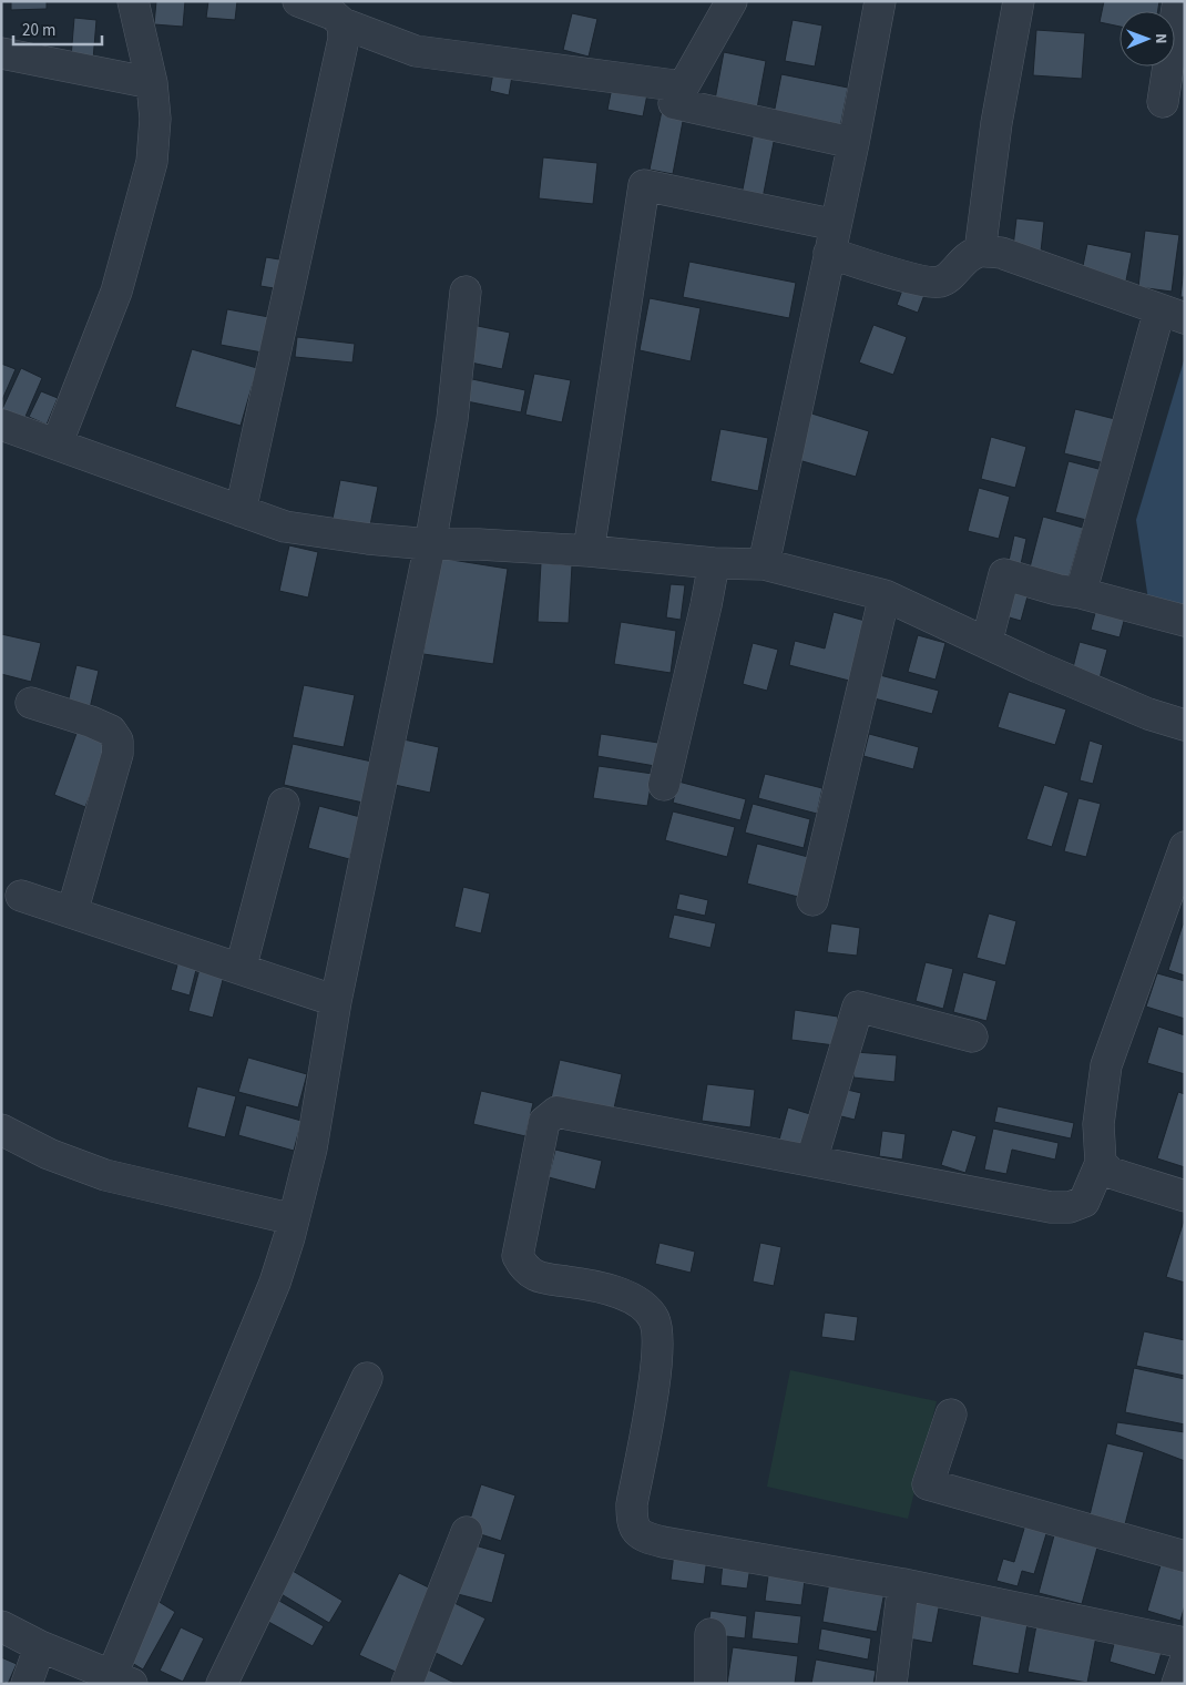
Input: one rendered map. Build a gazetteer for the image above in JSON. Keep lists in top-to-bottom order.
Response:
{
  "scale_bar": "20 m",
  "north": "right"
}
